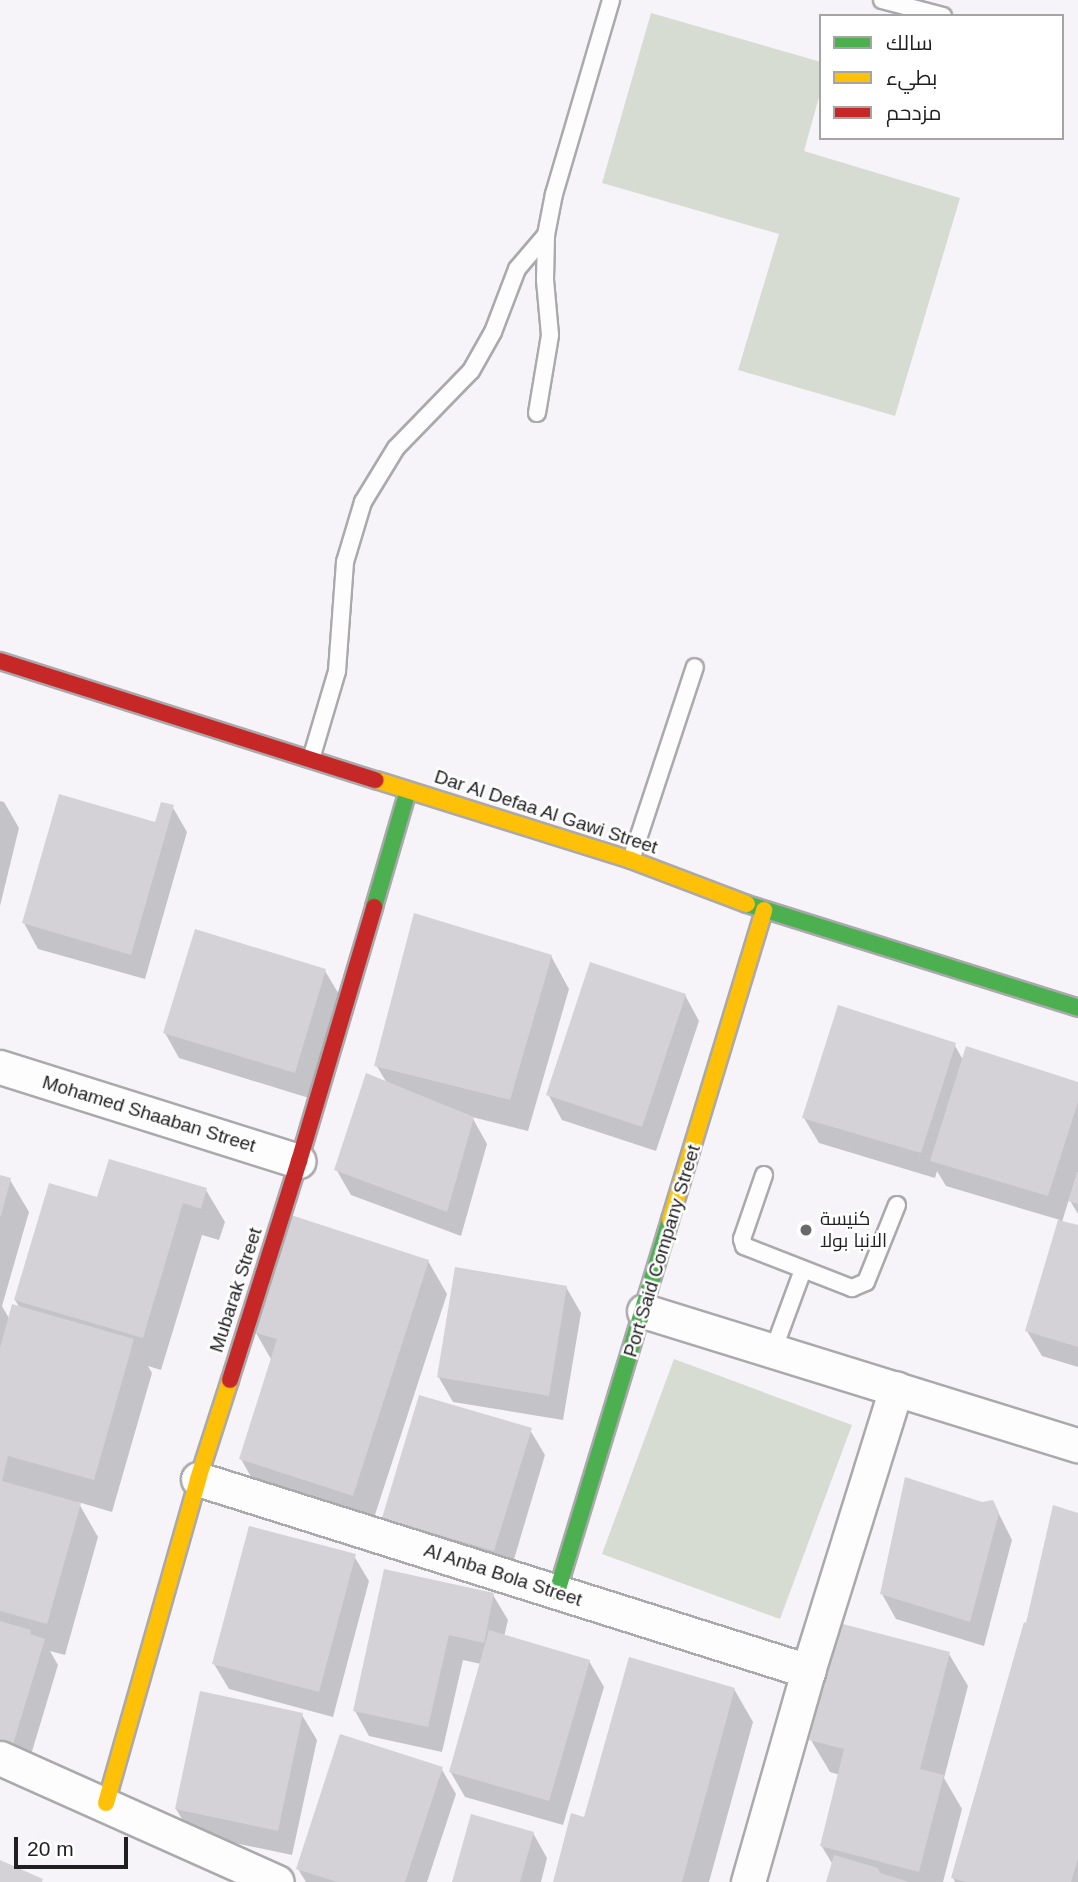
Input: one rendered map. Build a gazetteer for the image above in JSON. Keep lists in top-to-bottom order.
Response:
{
  "streets": {
    "street": [
      "Dar Al Defaa Al Gawi Street",
      "Mohamed Shaaban Street",
      "Port Said Company Street",
      "Mubarak Street",
      "Al Anba Bola Street"
    ]
  },
  "crossings": [
    ["Dar Al Defaa Al Gawi Street", "Port Said Company Street"],
    ["Dar Al Defaa Al Gawi Street", "Mubarak Street"],
    ["Mohamed Shaaban Street", "Mubarak Street"],
    ["Port Said Company Street", "Al Anba Bola Street"],
    ["Mubarak Street", "Al Anba Bola Street"]
  ],
  "places": ["كنيسة الانبا بولا"],
  "legend": ["سالك", "بطيء", "مزدحم"],
  "scale_bar": "20 m"
}
